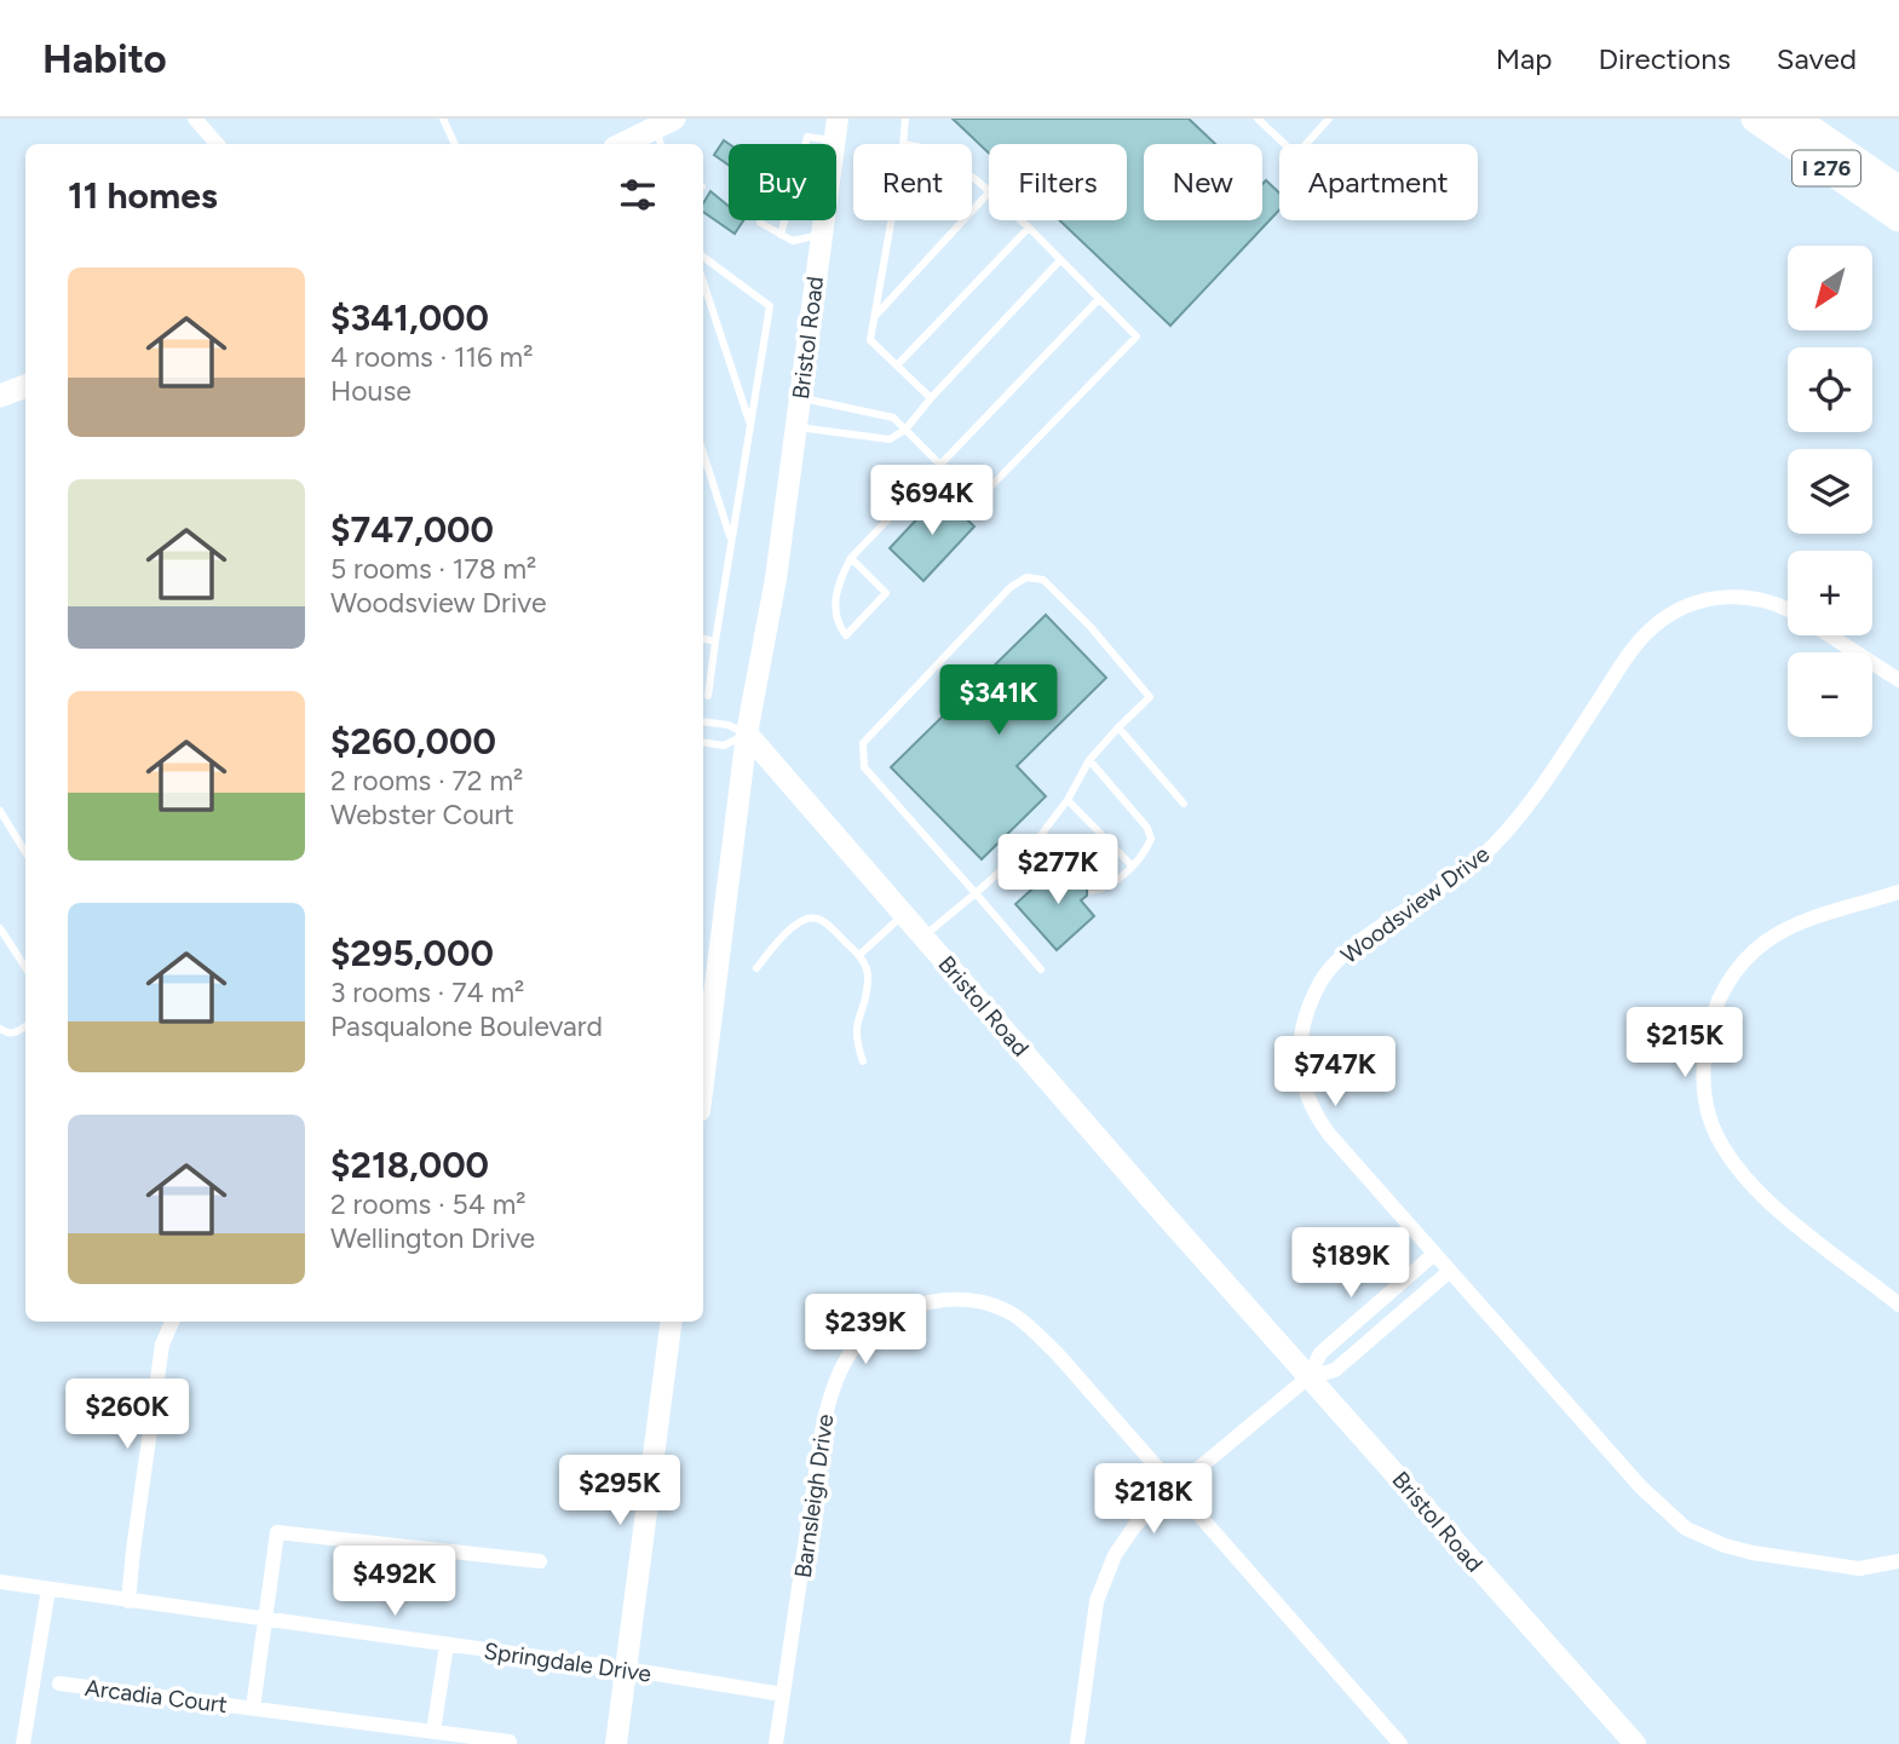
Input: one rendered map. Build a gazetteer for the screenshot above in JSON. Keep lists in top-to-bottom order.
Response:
{
  "streets": {
    "highway": ["I 276"],
    "main road": ["Bristol Road"],
    "street": [
      "Woodsview Drive",
      "Barnsleigh Drive",
      "Springdale Drive",
      "Arcadia Court"
    ]
  },
  "crossings": [
    ["Barnsleigh Drive", "Springdale Drive"],
    ["Springdale Drive", "Arcadia Court"]
  ],
  "north": "bottom left",
  "page": {
    "header": "Habito",
    "nav": ["Map", "Directions", "Saved"],
    "chip": [
      "Buy",
      "Rent",
      "Filters",
      "New",
      "Apartment"
    ],
    "heading": "11 homes",
    "map_buttons": ["+", "−"],
    "list": [
      {
        "name": "$341,000",
        "note": "4 rooms · 116 m² · House"
      },
      {
        "name": "$747,000",
        "note": "5 rooms · 178 m² · Woodsview Drive"
      },
      {
        "name": "$260,000",
        "note": "2 rooms · 72 m² · Webster Court"
      },
      {
        "name": "$295,000",
        "note": "3 rooms · 74 m² · Pasqualone Boulevard"
      },
      {
        "name": "$218,000",
        "note": "2 rooms · 54 m² · Wellington Drive"
      }
    ],
    "price": [
      "$694K",
      "$341K",
      "$277K",
      "$215K",
      "$747K",
      "$189K",
      "$239K",
      "$260K",
      "$295K",
      "$218K",
      "$492K"
    ]
  }
}
